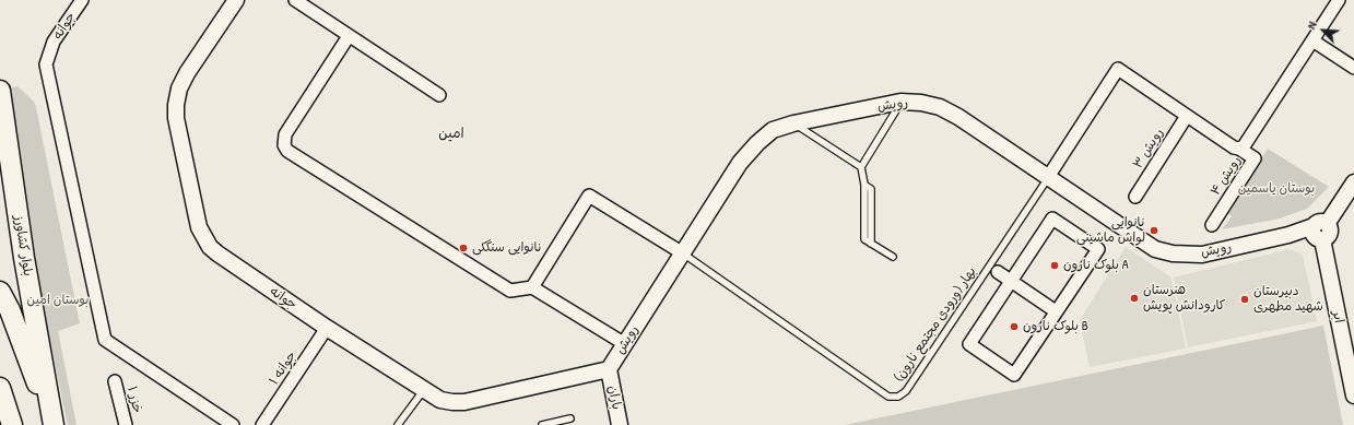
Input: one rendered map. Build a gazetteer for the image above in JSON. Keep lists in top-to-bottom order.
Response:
{
  "streets": {
    "main road": ["بلوار کشاورز"],
    "street": [
      "جوانه",
      "رویش",
      "رویش ۳",
      "رویش ۴",
      "ابر",
      "جوانه ۱",
      "باران",
      "خزر ۱"
    ],
    "lane": ["بهار (ورودی مجتمع نارون)"]
  },
  "crossings": [
    ["جوانه", "رویش"],
    ["جوانه", "جوانه ۱"],
    ["جوانه", "باران"],
    ["رویش", "ابر"],
    ["رویش", "بهار (ورودی مجتمع نارون)"],
    ["رویش", "باران"]
  ],
  "districts": ["امین"],
  "parks": ["بوستان یاسمین", "بوستان امین"],
  "places": [
    "نانوایی لواش ماشینی",
    "نانوایی سنگکی",
    "بلوک نارون A",
    "هنرستان کارودانش پویش",
    "دبیرستان شهید مطهری",
    "بلوک نارون B"
  ],
  "north": "top left"
}
